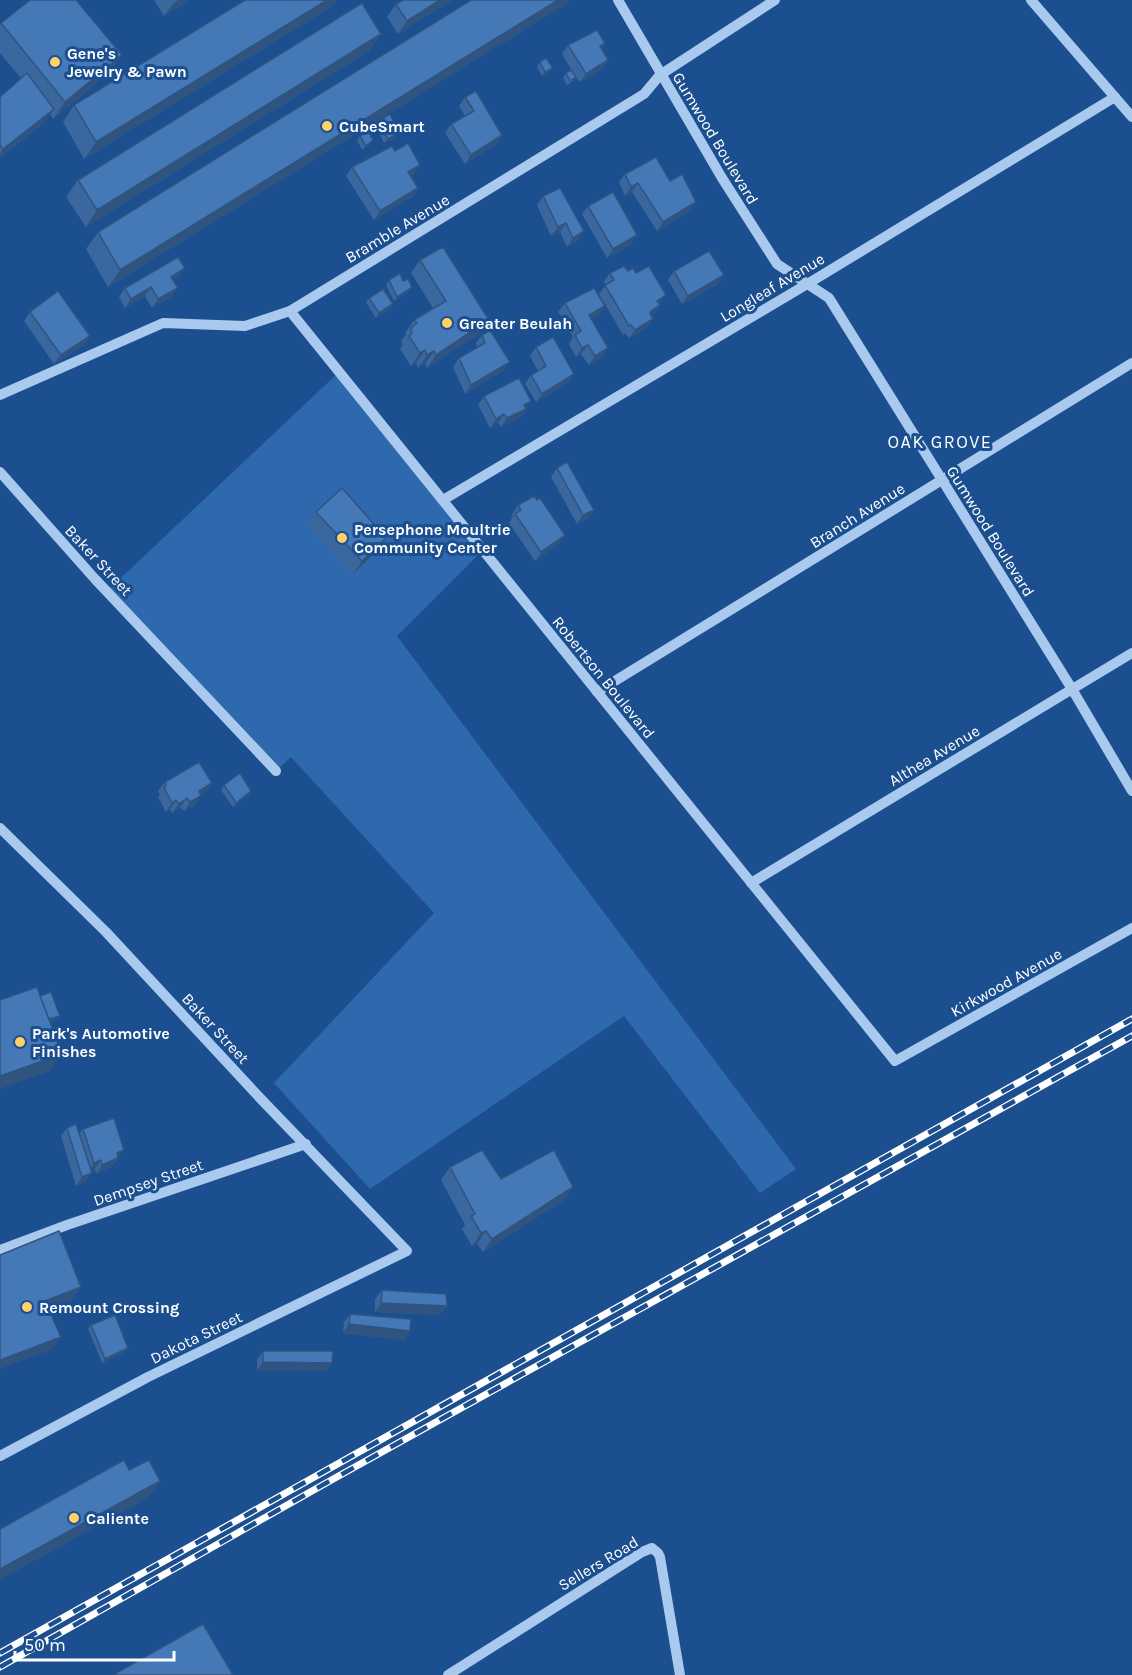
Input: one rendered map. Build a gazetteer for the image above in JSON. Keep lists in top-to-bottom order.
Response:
{
  "streets": {
    "street": [
      "Gumwood Boulevard",
      "Bramble Avenue",
      "Longleaf Avenue",
      "Branch Avenue",
      "Baker Street",
      "Robertson Boulevard",
      "Althea Avenue",
      "Kirkwood Avenue",
      "Dempsey Street",
      "Dakota Street",
      "Sellers Road"
    ]
  },
  "crossings": [
    ["Gumwood Boulevard", "Bramble Avenue"],
    ["Gumwood Boulevard", "Longleaf Avenue"],
    ["Gumwood Boulevard", "Branch Avenue"],
    ["Gumwood Boulevard", "Althea Avenue"],
    ["Bramble Avenue", "Robertson Boulevard"],
    ["Longleaf Avenue", "Robertson Boulevard"],
    ["Branch Avenue", "Robertson Boulevard"],
    ["Baker Street", "Dempsey Street"],
    ["Baker Street", "Dakota Street"],
    ["Robertson Boulevard", "Althea Avenue"],
    ["Robertson Boulevard", "Kirkwood Avenue"]
  ],
  "districts": ["OAK GROVE"],
  "places": [
    "Gene's Jewelry & Pawn",
    "CubeSmart",
    "Greater Beulah",
    "Persephone Moultrie Community Center",
    "Park's Automotive Finishes",
    "Remount Crossing",
    "Caliente"
  ],
  "scale_bar": "50 m"
}
